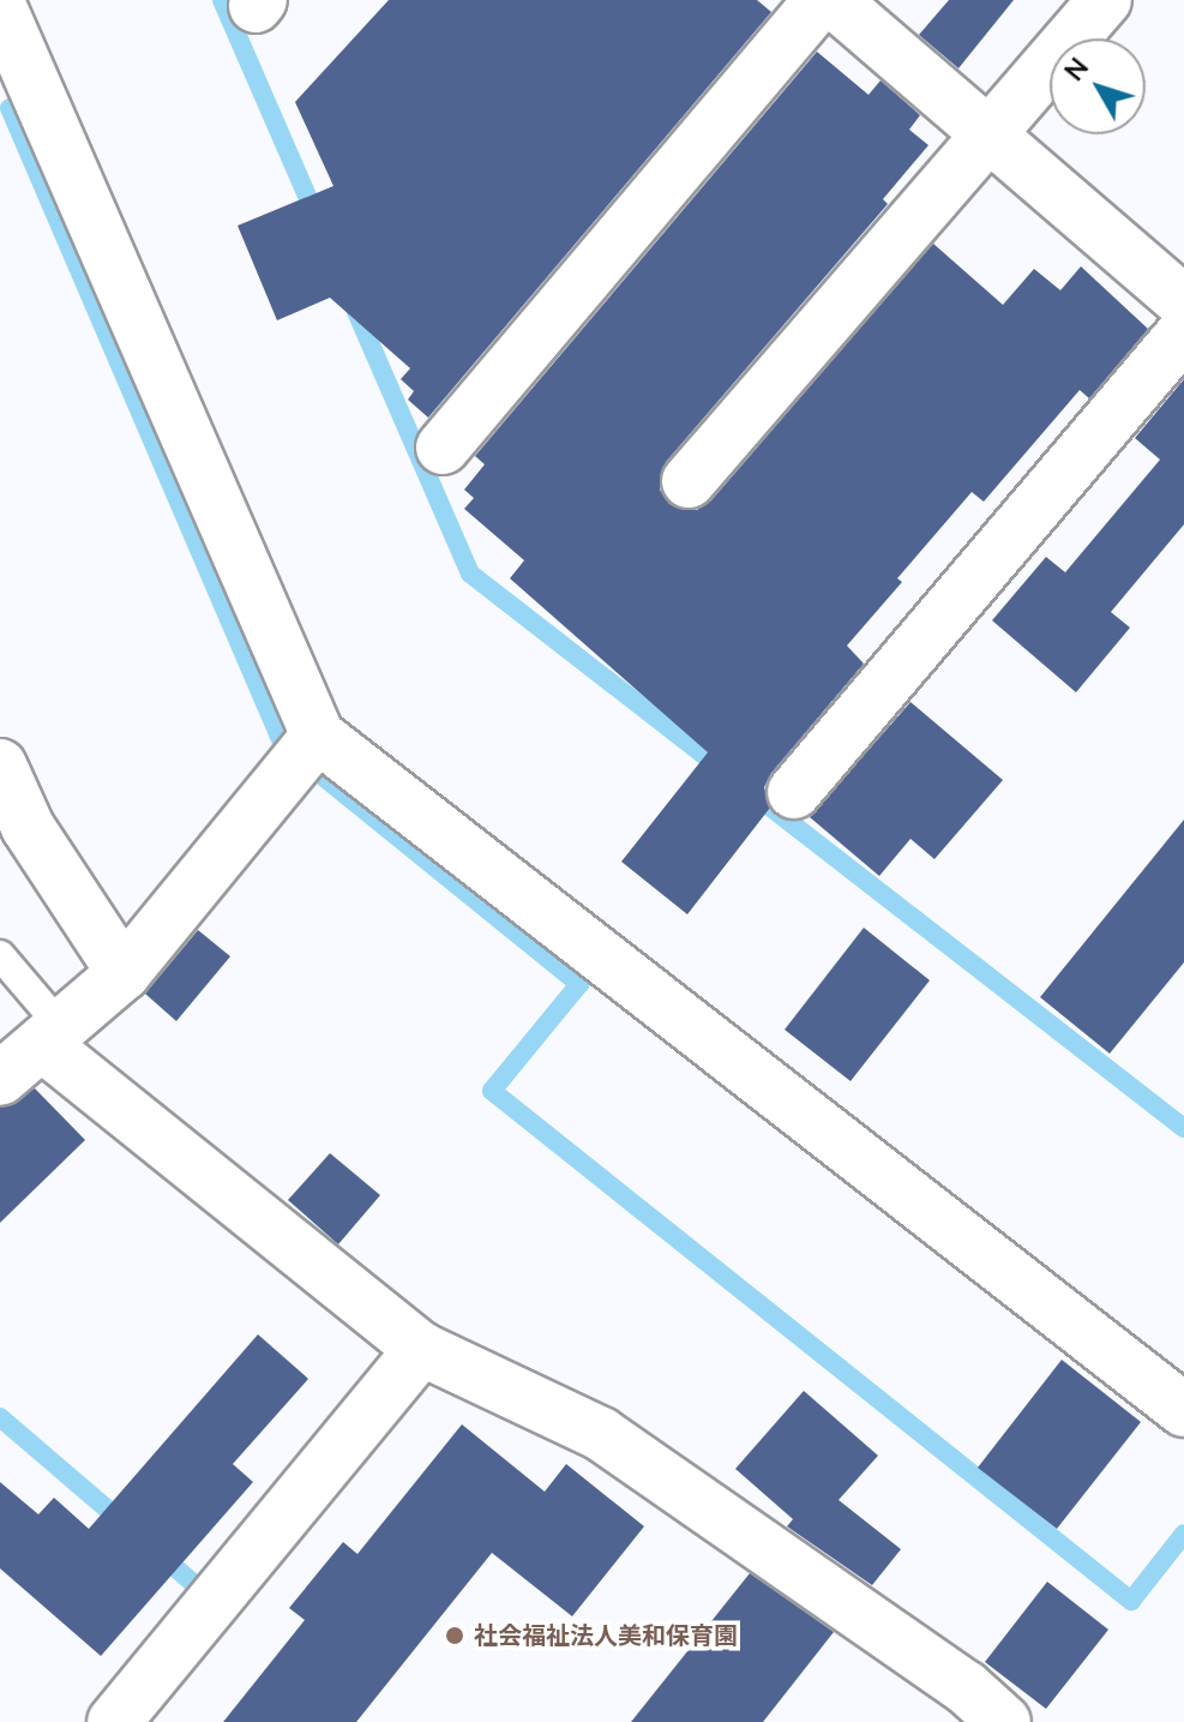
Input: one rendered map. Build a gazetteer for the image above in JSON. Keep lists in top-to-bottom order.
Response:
{
  "places": ["社会福祉法人美和保育園"],
  "north": "top left"
}
